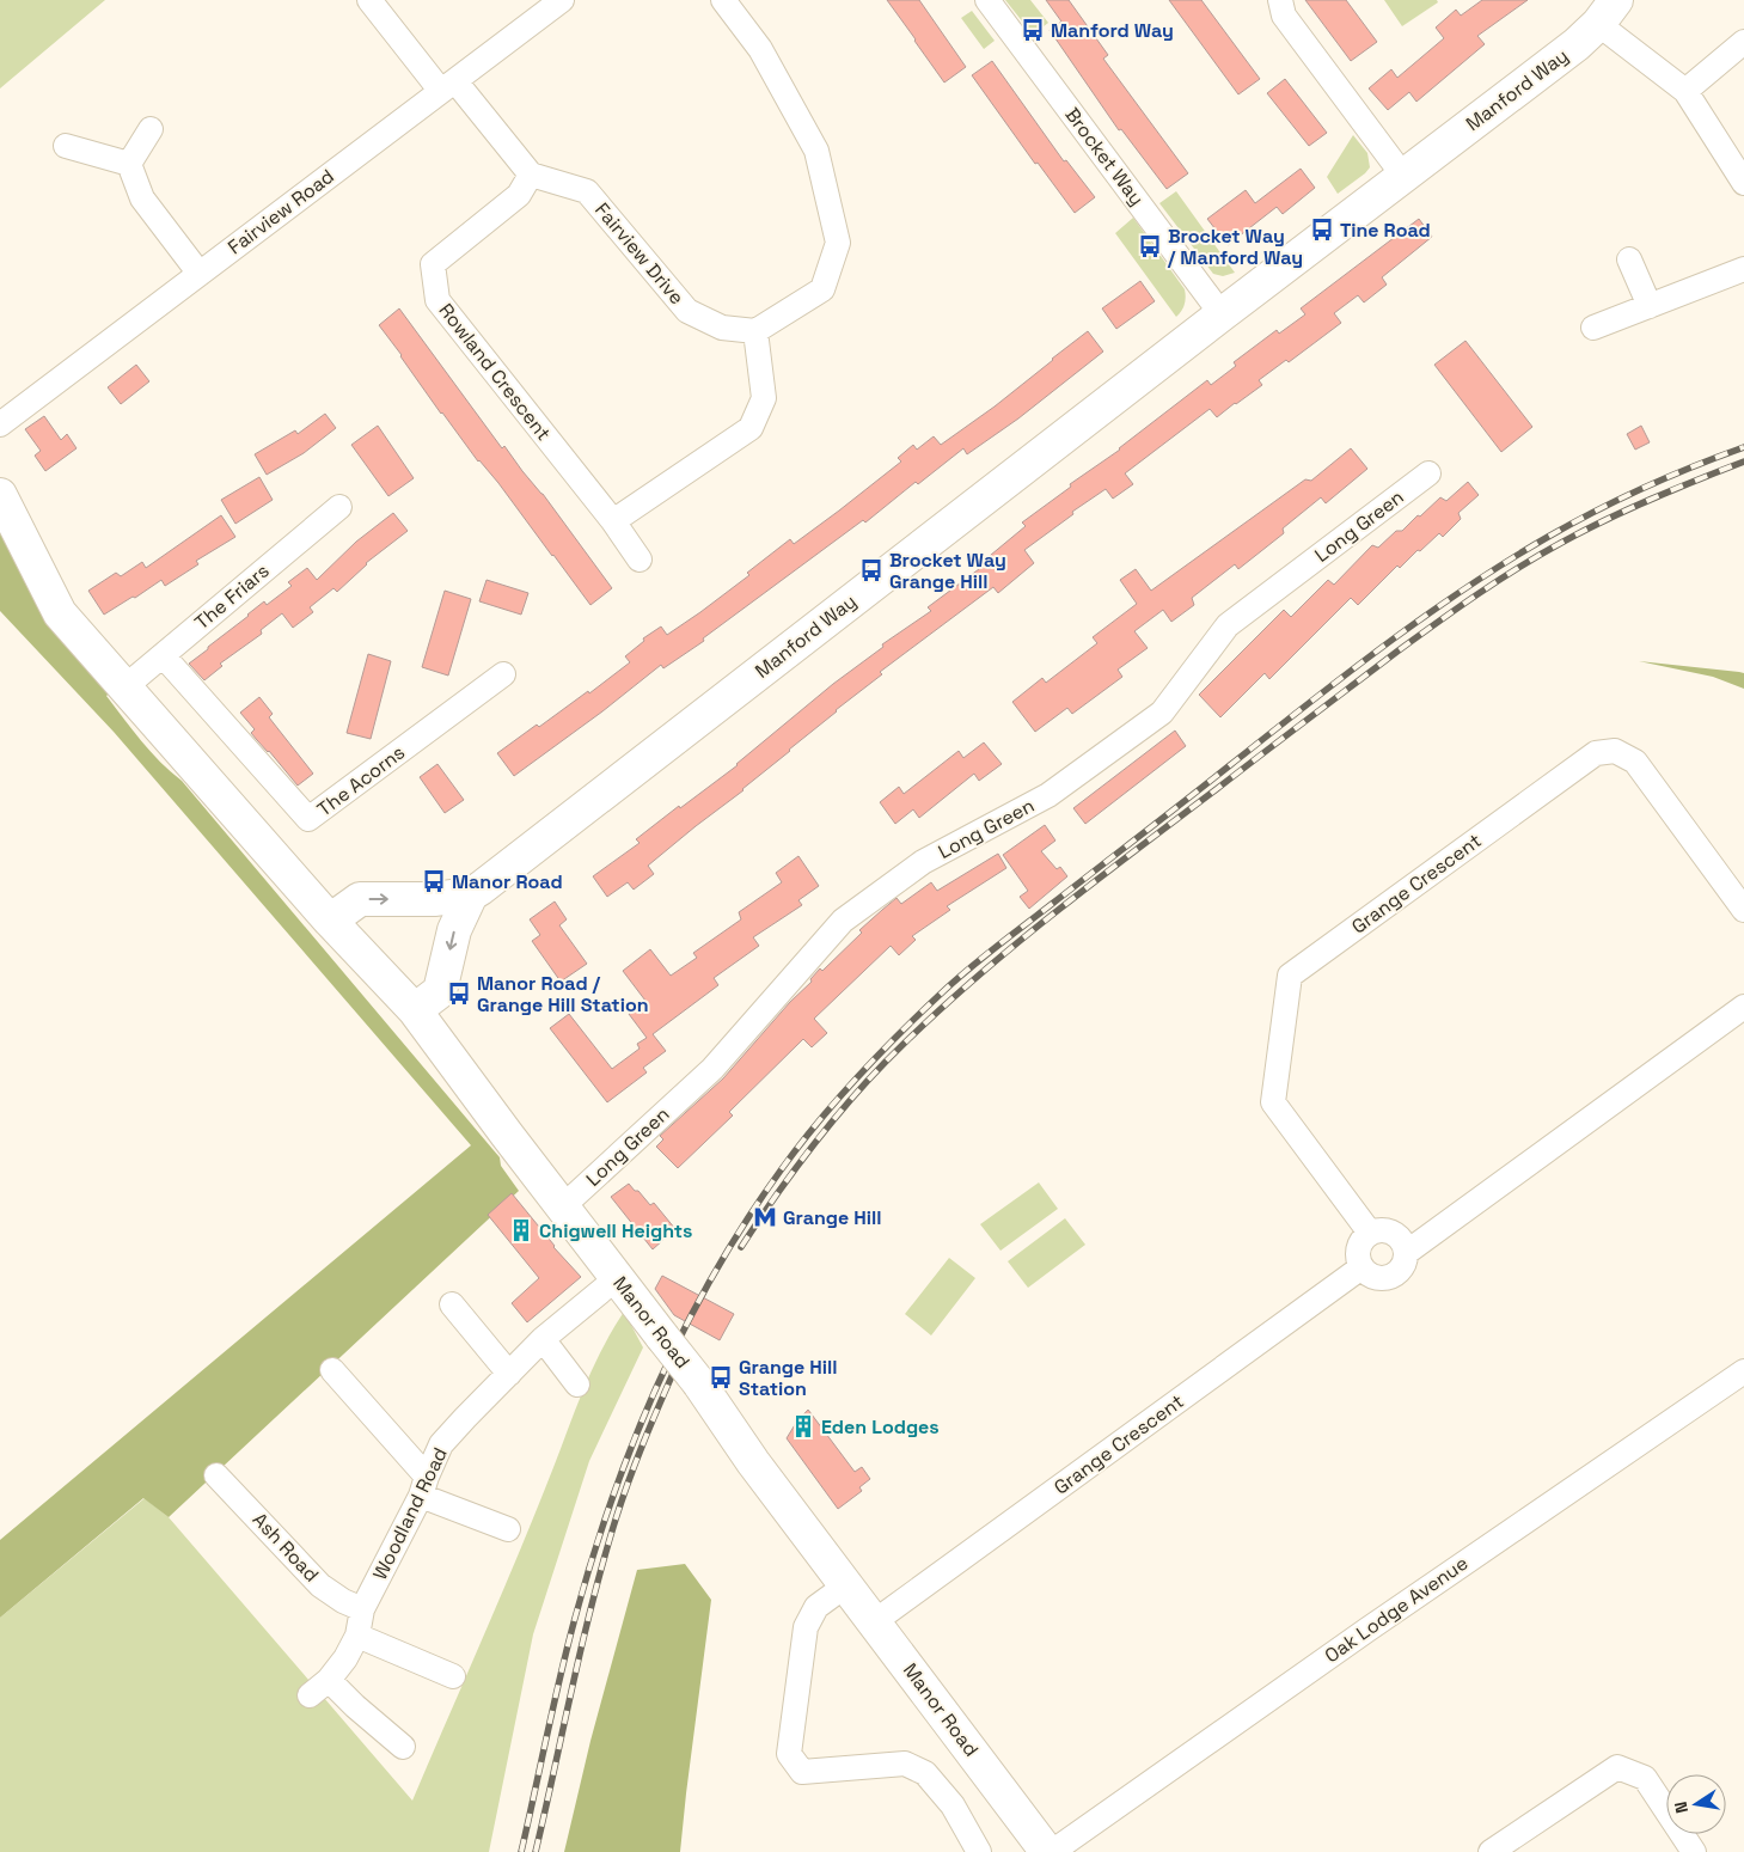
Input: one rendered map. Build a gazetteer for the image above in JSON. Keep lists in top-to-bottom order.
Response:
{
  "streets": {
    "main road": ["Manford Way", "Manor Road"],
    "street": [
      "Brocket Way",
      "Fairview Road",
      "Fairview Drive",
      "Rowland Crescent",
      "Long Green",
      "The Friars",
      "The Acorns",
      "Grange Crescent",
      "Woodland Road",
      "Ash Road",
      "Oak Lodge Avenue"
    ]
  },
  "crossings": [
    ["Manford Way", "Brocket Way"],
    ["Manford Way", "Manor Road"],
    ["Fairview Drive", "Rowland Crescent"],
    ["Long Green", "Manor Road"],
    ["The Friars", "The Acorns"],
    ["The Friars", "Manor Road"],
    ["Grange Crescent", "Manor Road"],
    ["Manor Road", "Woodland Road"],
    ["Manor Road", "Oak Lodge Avenue"],
    ["Woodland Road", "Ash Road"]
  ],
  "places": {
    "bus stop": [
      "Manford Way",
      "Tine Road",
      "Brocket Way / Manford Way",
      "Brocket Way Grange Hill",
      "Manor Road",
      "Manor Road / Grange Hill Station",
      "Grange Hill Station"
    ],
    "metro station": ["Grange Hill"],
    "building": ["Chigwell Heights", "Eden Lodges"]
  },
  "north": "left"
}
